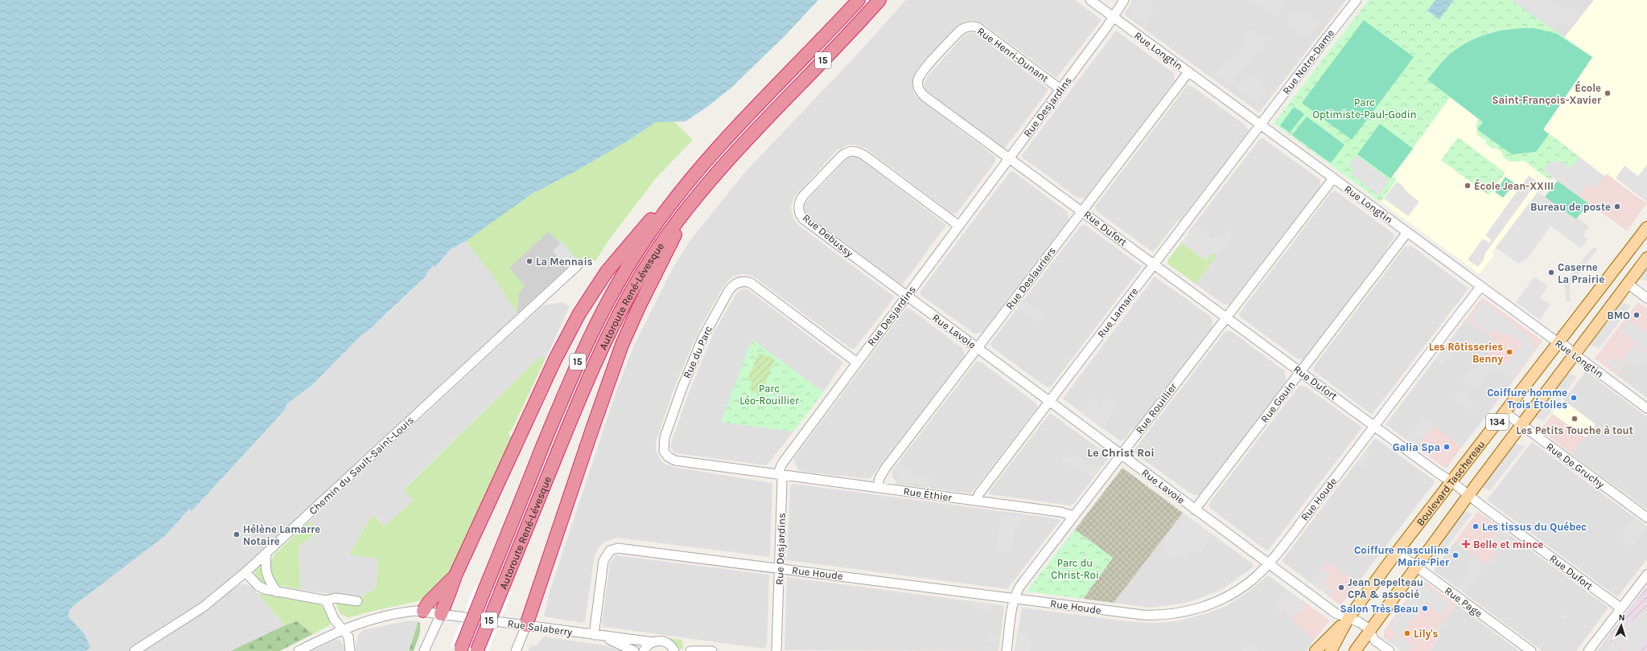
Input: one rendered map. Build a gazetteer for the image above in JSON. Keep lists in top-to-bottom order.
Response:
{
  "streets": {
    "highway": ["15", "Autoroute René-Lévesque"],
    "main road": ["134", "Boulevard Taschereau"],
    "street": [
      "Rue Longtin",
      "Rue Henri-Dunant",
      "Rue Notre-Dame",
      "Rue Desjardins",
      "Rue Dufort",
      "Rue Debussy",
      "Rue Deslauriers",
      "Rue Lamarre",
      "Rue Lavoie",
      "Rue du Parc",
      "Rue Gouin",
      "Rue Rouillier",
      "Chemin du Sault-Saint-Louis",
      "Rue De Gruchy",
      "Rue Éthier",
      "Rue Houde",
      "Rue Page",
      "Rue Salaberry"
    ]
  },
  "crossings": [
    ["Rue Longtin", "Rue Notre-Dame"],
    ["Rue Longtin", "Rue Desjardins"],
    ["Rue Longtin", "Rue Deslauriers"],
    ["Rue Longtin", "Rue Lamarre"],
    ["Rue Longtin", "Rue Gouin"],
    ["Rue Longtin", "Rue Rouillier"],
    ["Rue Longtin", "Boulevard Taschereau"],
    ["Rue Longtin", "Rue Houde"],
    ["Rue Henri-Dunant", "Rue Desjardins"],
    ["Rue Henri-Dunant", "Rue Dufort"],
    ["Rue Notre-Dame", "Rue Lamarre"],
    ["Rue Desjardins", "Rue Dufort"],
    ["Rue Desjardins", "Rue Debussy"],
    ["Rue Desjardins", "Rue Lavoie"],
    ["Rue Desjardins", "Rue du Parc"],
    ["Rue Desjardins", "Rue Éthier"],
    ["Rue Desjardins", "Rue Houde"],
    ["Rue Dufort", "Rue Deslauriers"],
    ["Rue Dufort", "Rue Lamarre"],
    ["Rue Dufort", "Rue Gouin"],
    ["Rue Dufort", "Rue Rouillier"],
    ["Rue Dufort", "Boulevard Taschereau"],
    ["Rue Dufort", "Rue Houde"],
    ["Rue Debussy", "Rue Lavoie"],
    ["Rue Deslauriers", "Rue Lavoie"],
    ["Rue Deslauriers", "Rue Éthier"],
    ["Rue Lamarre", "Rue Lavoie"],
    ["Rue Lamarre", "Rue Éthier"],
    ["Rue Lavoie", "Rue Gouin"],
    ["Rue Lavoie", "Rue Rouillier"],
    ["Rue Lavoie", "Boulevard Taschereau"],
    ["Rue Lavoie", "Rue Houde"],
    ["Rue du Parc", "Rue Éthier"],
    ["Rue Rouillier", "Rue Éthier"],
    ["Rue Rouillier", "Rue Houde"],
    ["Rue De Gruchy", "Boulevard Taschereau"],
    ["Boulevard Taschereau", "Rue Page"],
    ["Rue Houde", "Rue Salaberry"]
  ],
  "districts": ["Le Christ Roi"],
  "parks": ["Parc Optimiste-Paul-Godin", "Parc Léo-Rouillier", "Parc du Christ-Roi"],
  "places": {
    "other": [
      "École Saint-François-Xavier",
      "École Jean-XXIII",
      "Bureau de poste",
      "La Mennais",
      "Caserne La Prairie",
      "BMO",
      "Les Rôtisseries Benny",
      "Coiffure homme Trois Étoiles",
      "Les Petits Touche à tout",
      "Galia Spa",
      "Les tissus du Québec",
      "Hélène Lamarre Notaire",
      "Coiffure masculine Marie-Pier",
      "Jean Depelteau CPA & associé",
      "Salon Très Beau",
      "Lily's"
    ],
    "health": ["Belle et mince"]
  },
  "north": "top"
}
